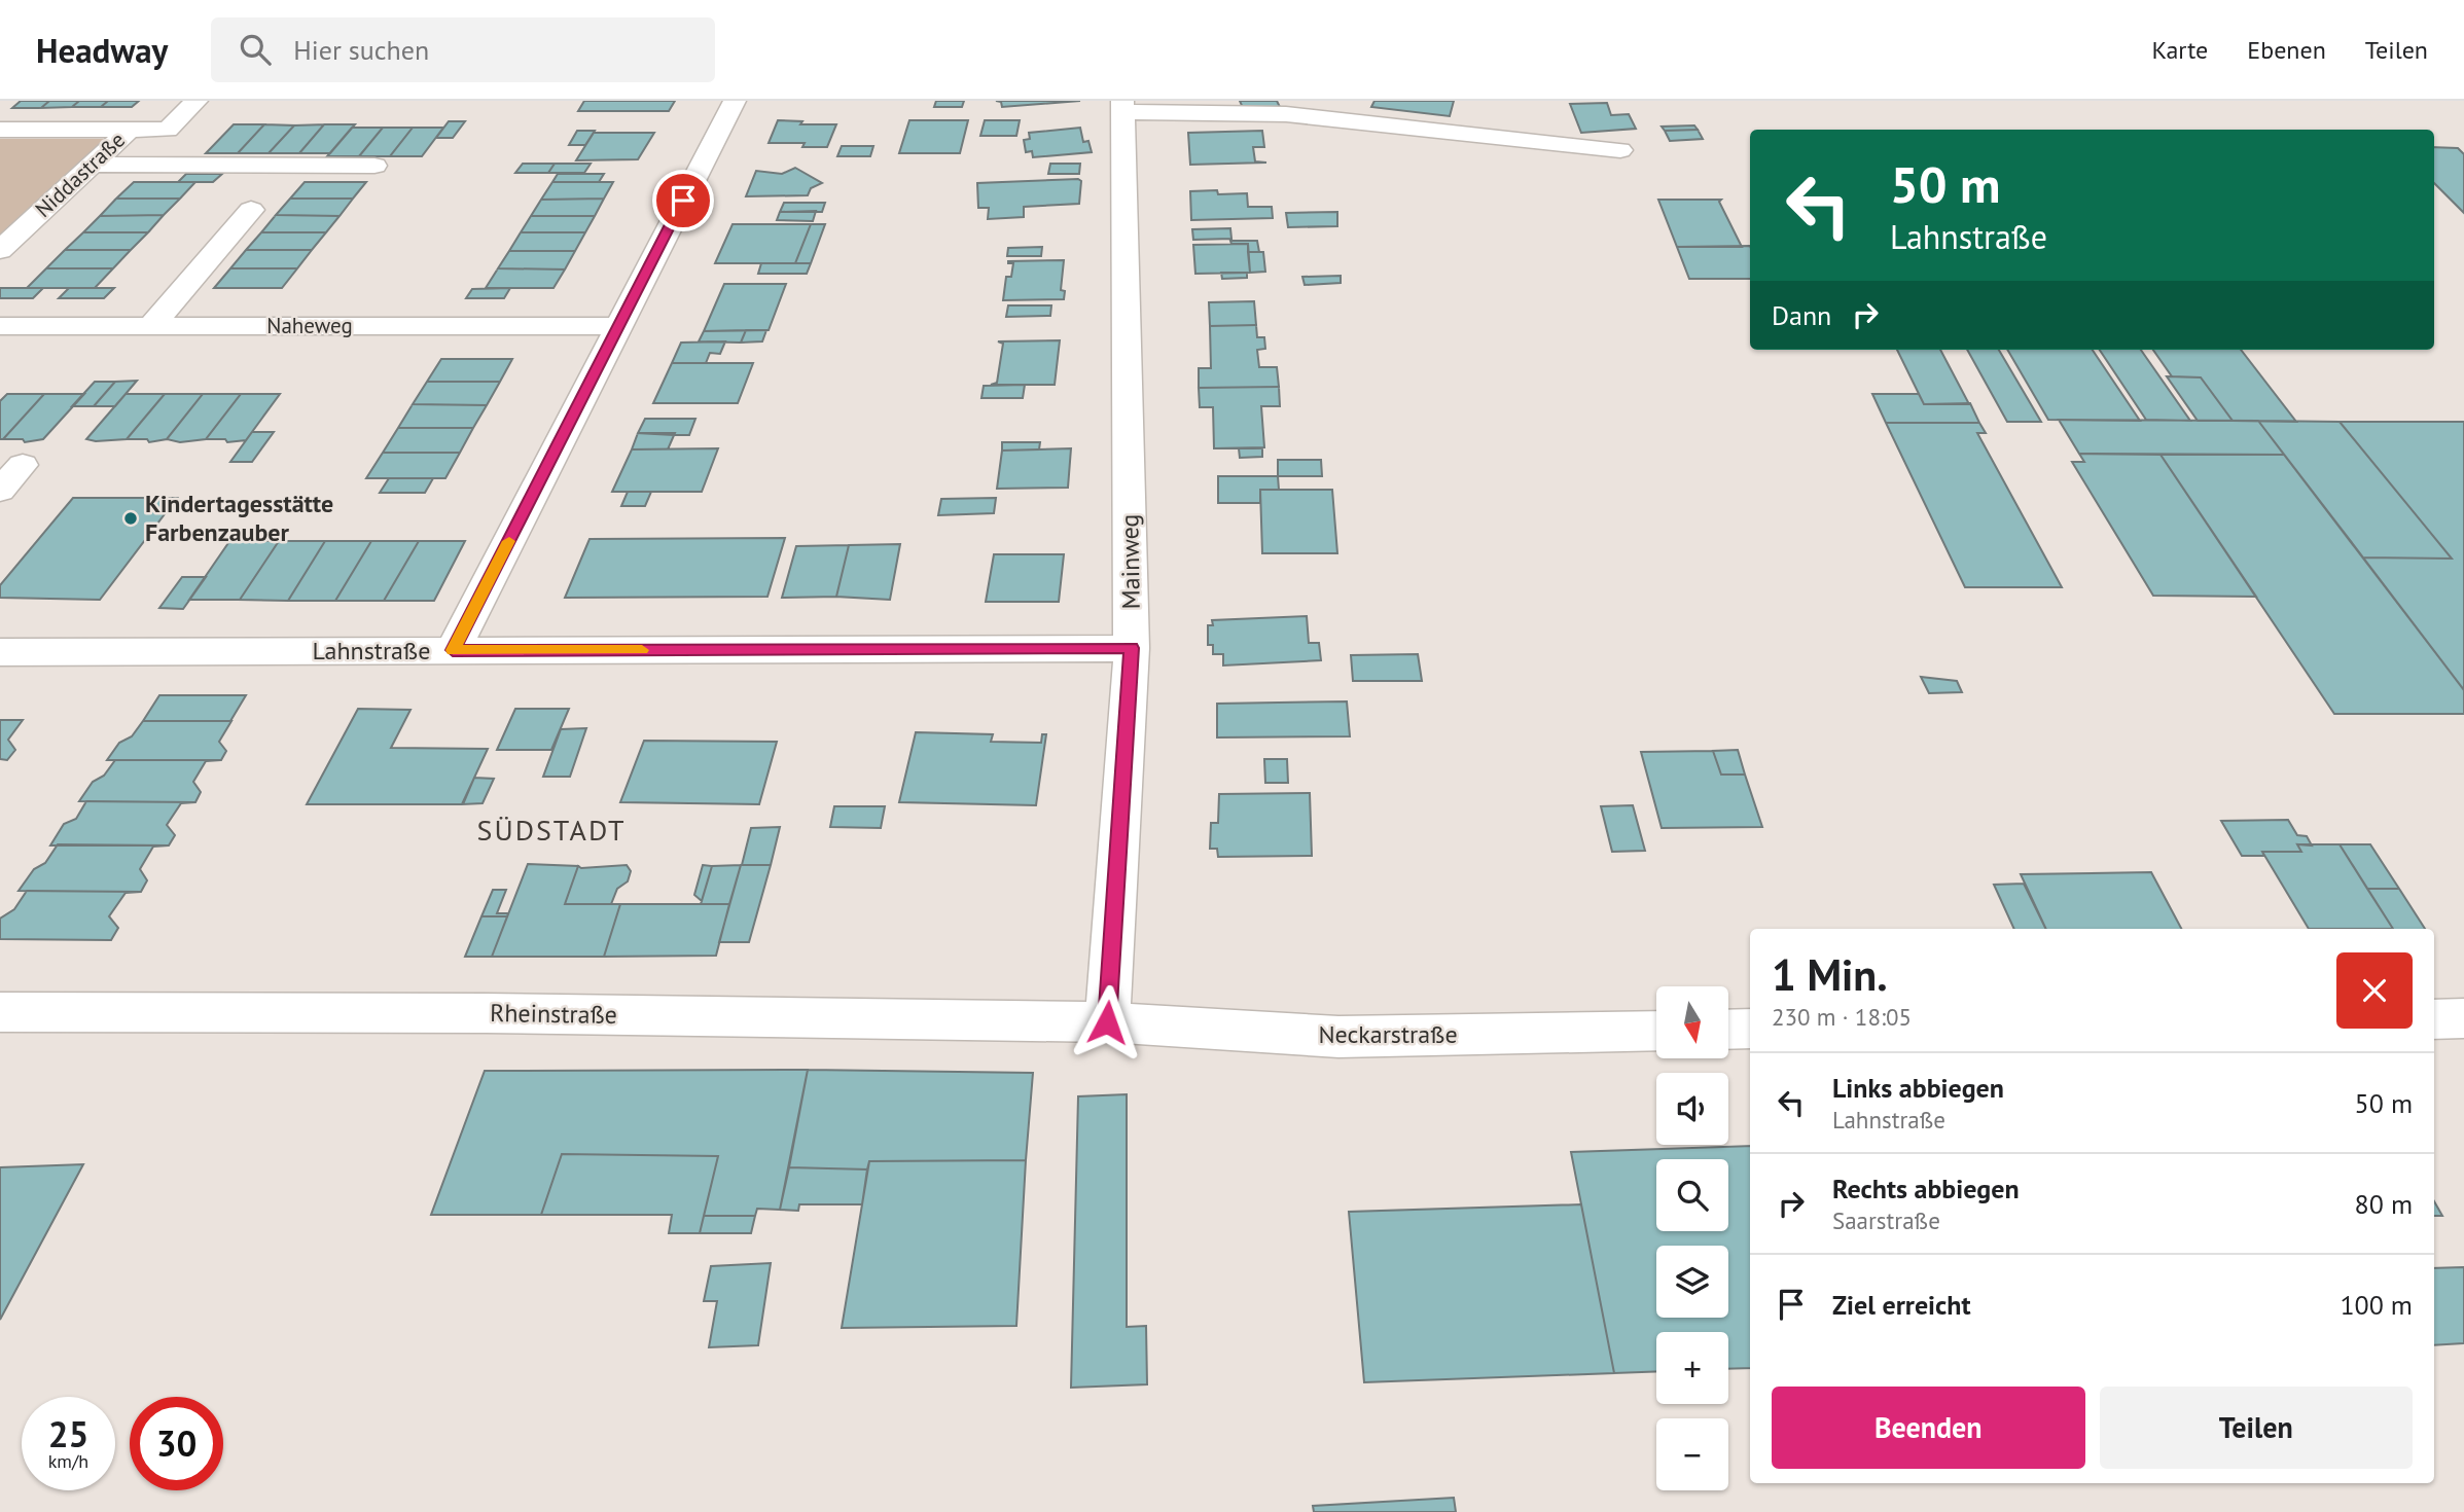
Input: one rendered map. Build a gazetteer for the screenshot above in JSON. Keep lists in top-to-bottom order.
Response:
{
  "streets": {
    "street": [
      "Niddastraße",
      "Naheweg",
      "Mainweg",
      "Lahnstraße",
      "Rheinstraße",
      "Neckarstraße"
    ]
  },
  "crossings": [
    ["Mainweg", "Lahnstraße"],
    ["Mainweg", "Rheinstraße"],
    ["Mainweg", "Neckarstraße"],
    ["Rheinstraße", "Neckarstraße"]
  ],
  "districts": ["SÜDSTADT"],
  "places": ["Kindertagesstätte Farbenzauber"],
  "north": "bottom",
  "page": {
    "header": "Headway",
    "search": "Hier suchen",
    "nav": ["Karte", "Ebenen", "Teilen"],
    "turn": ["50 m", "Lahnstraße"],
    "then": "Dann",
    "heading": ["1 Min.", "230 m · 18:05"],
    "map_buttons": ["+", "−"],
    "list": [
      {
        "name": "Links abbiegen",
        "note": "Lahnstraße",
        "value": "50 m"
      },
      {
        "name": "Rechts abbiegen",
        "note": "Saarstraße",
        "value": "80 m"
      },
      {
        "name": "Ziel erreicht",
        "value": "100 m"
      }
    ],
    "buttons": ["Beenden", "Teilen"],
    "speed": "25 km/h",
    "limit": "30"
  }
}
